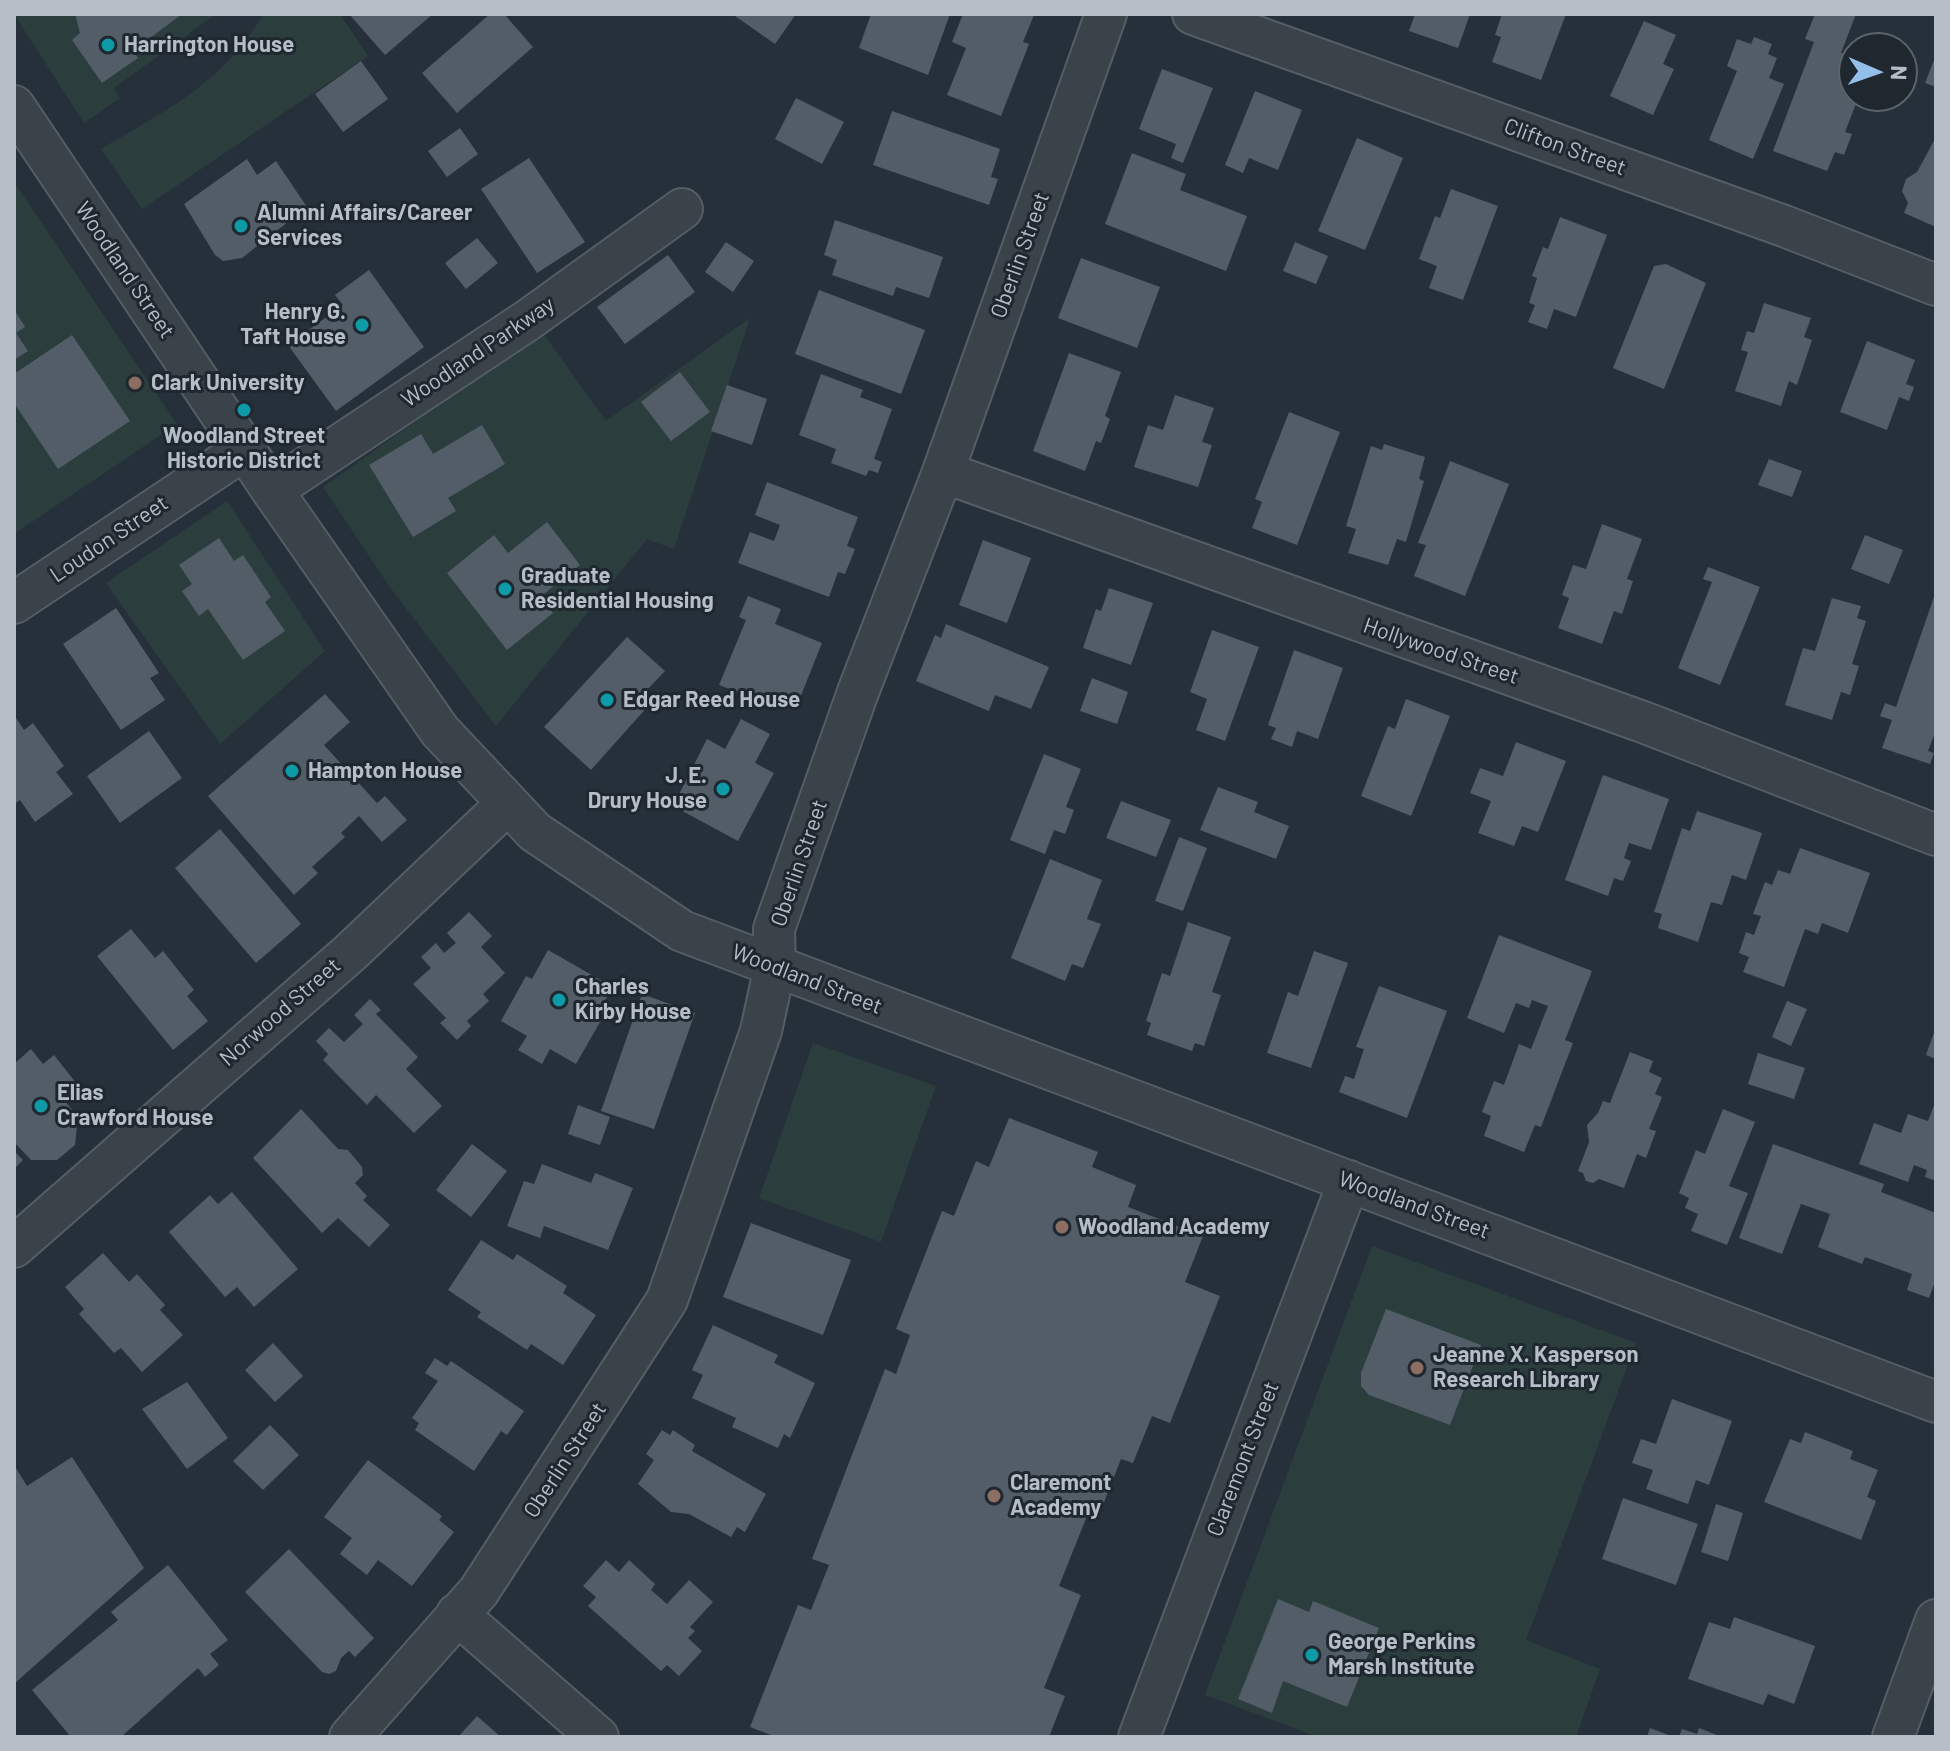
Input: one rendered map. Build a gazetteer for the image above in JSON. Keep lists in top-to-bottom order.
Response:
{
  "streets": {
    "street": [
      "Clifton Street",
      "Oberlin Street",
      "Woodland Street",
      "Woodland Parkway",
      "Loudon Street",
      "Hollywood Street",
      "Norwood Street",
      "Claremont Street"
    ]
  },
  "crossings": [
    ["Oberlin Street", "Woodland Street"],
    ["Oberlin Street", "Hollywood Street"],
    ["Woodland Street", "Woodland Parkway"],
    ["Woodland Street", "Loudon Street"],
    ["Woodland Street", "Norwood Street"],
    ["Woodland Street", "Claremont Street"]
  ],
  "places": [
    "Harrington House",
    "Alumni Affairs/Career Services",
    "Henry G. Taft House",
    "Clark University",
    "Woodland Street Historic District",
    "Graduate Residential Housing",
    "Edgar Reed House",
    "Hampton House",
    "J. E. Drury House",
    "Charles Kirby House",
    "Elias Crawford House",
    "Woodland Academy",
    "Jeanne X. Kasperson Research Library",
    "Claremont Academy",
    "George Perkins Marsh Institute"
  ],
  "north": "right"
}
